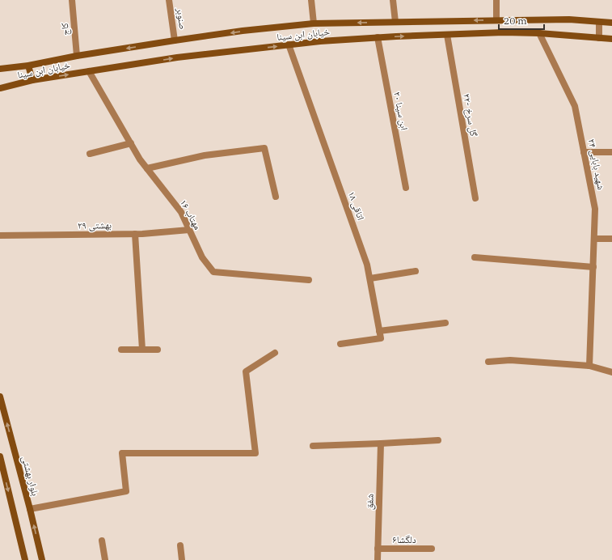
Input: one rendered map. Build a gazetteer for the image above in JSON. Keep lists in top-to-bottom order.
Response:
{
  "streets": {
    "main road": ["خیابان ابن سینا", "بلوار بهشتی"],
    "street": [
      "صنوبر",
      "کاج",
      "ابن سینا ۲۰",
      "گل سرخ -۲۲",
      "شهید بابایی ۲۴",
      "اتاقی ۱۸",
      "مهتاب ۱۶",
      "بهشتی ۲۹",
      "شفق",
      "دلگشا۶"
    ]
  },
  "crossings": [
    ["صنوبر", "خیابان ابن سینا"],
    ["کاج", "خیابان ابن سینا"],
    ["خیابان ابن سینا", "ابن سینا ۲۰"],
    ["خیابان ابن سینا", "گل سرخ -۲۲"],
    ["خیابان ابن سینا", "شهید بابایی ۲۴"],
    ["خیابان ابن سینا", "اتاقی ۱۸"],
    ["خیابان ابن سینا", "مهتاب ۱۶"],
    ["مهتاب ۱۶", "بهشتی ۲۹"],
    ["شفق", "دلگشا۶"]
  ],
  "scale_bar": "20 m"
}
